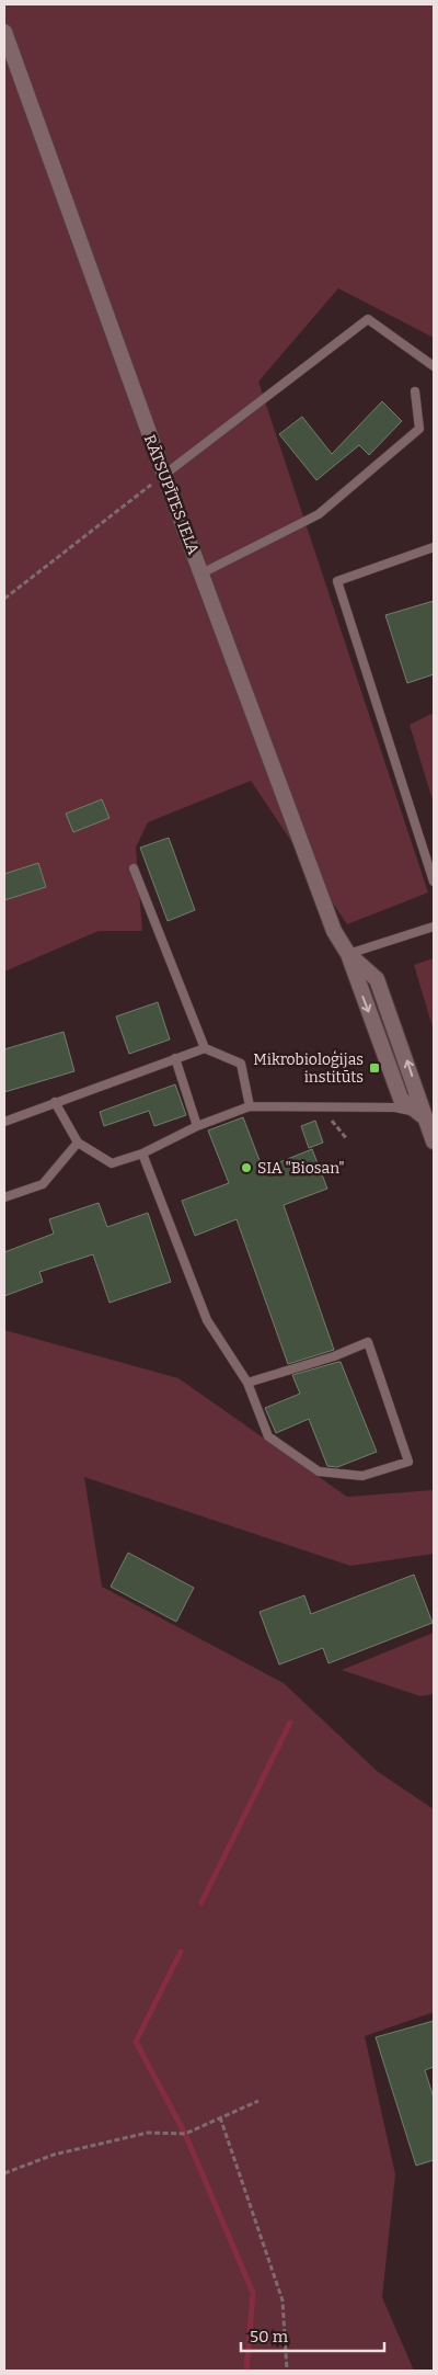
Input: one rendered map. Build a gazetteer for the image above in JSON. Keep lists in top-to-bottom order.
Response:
{
  "streets": {
    "street": ["RĀTSUPĪTES IELA"]
  },
  "places": {
    "transit": ["Mikrobioloģijas institūts"],
    "other": ["SIA \"Biosan\""]
  },
  "scale_bar": "50 m"
}
